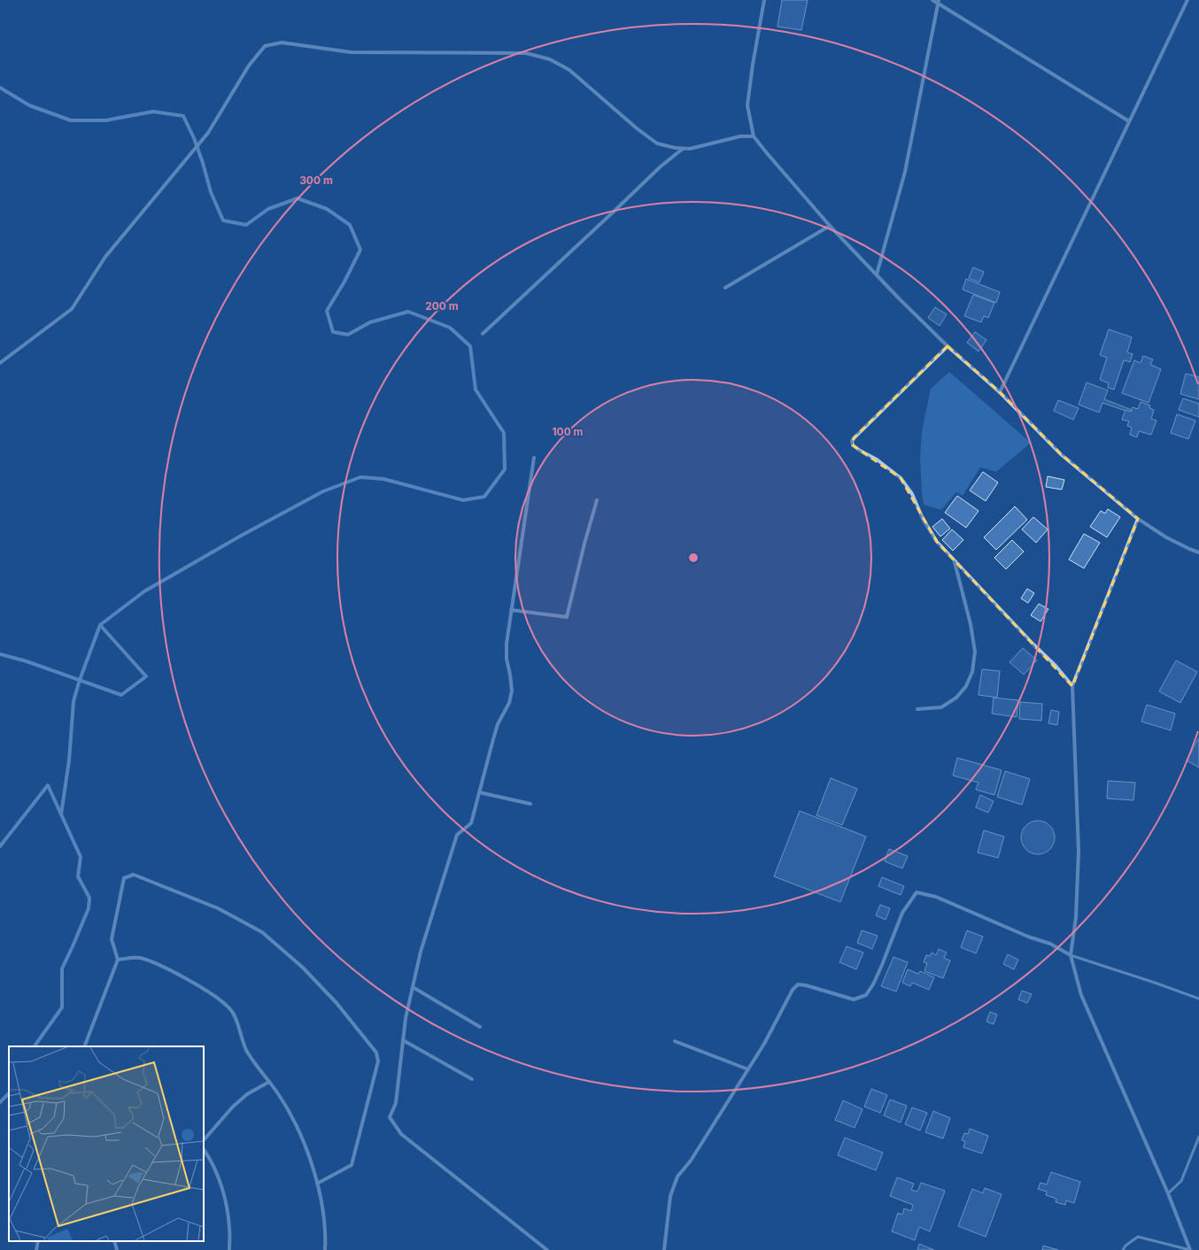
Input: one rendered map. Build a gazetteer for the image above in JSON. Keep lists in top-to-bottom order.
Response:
{
  "rings": ["300 m", "200 m", "100 m"]
}
